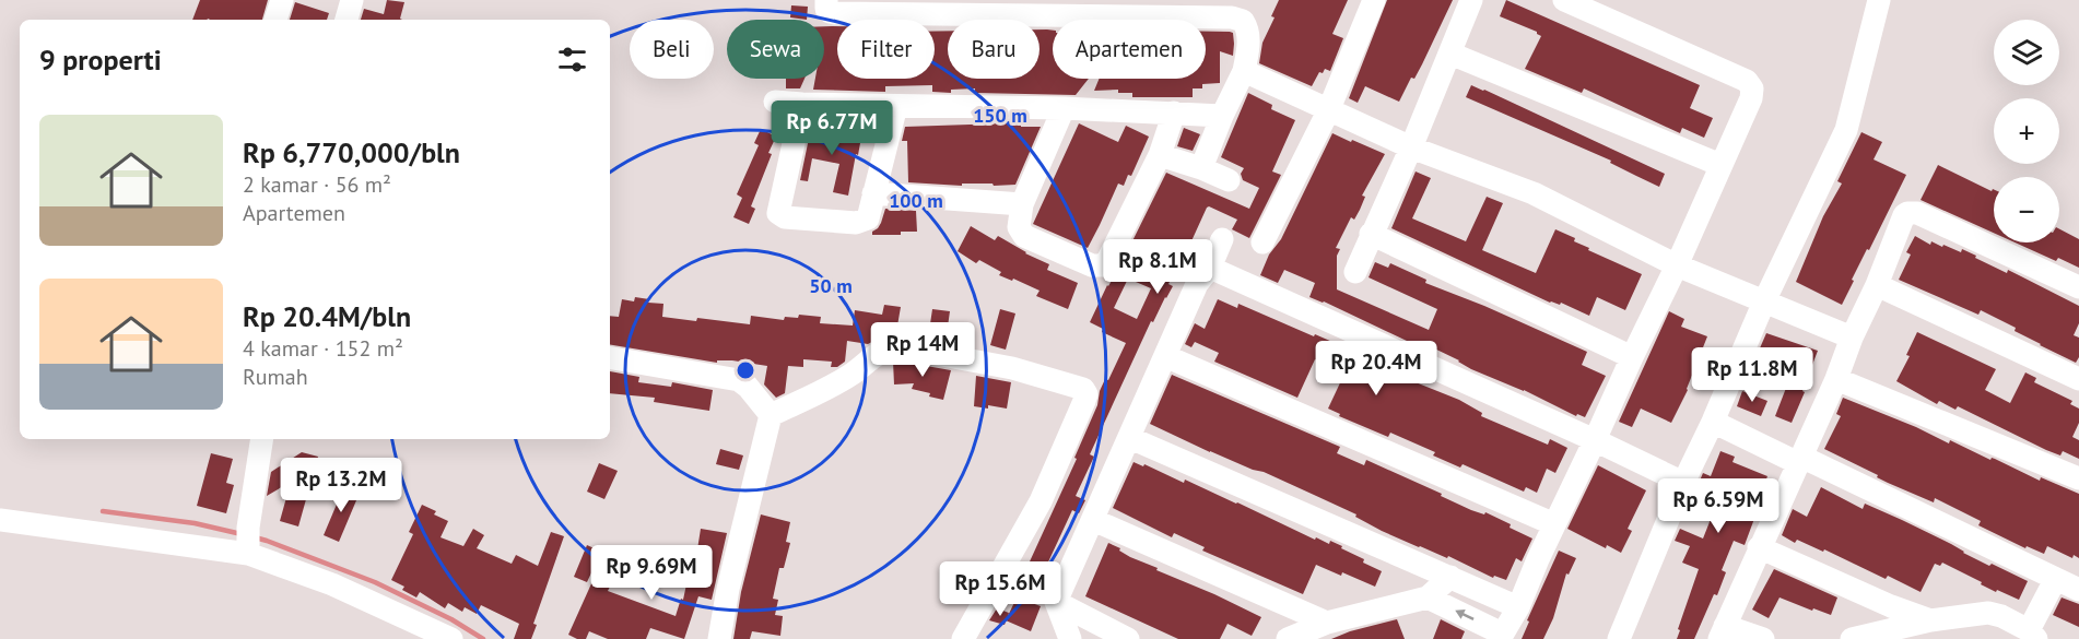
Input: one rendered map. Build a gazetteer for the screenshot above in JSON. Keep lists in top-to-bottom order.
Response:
{
  "page": {
    "map_buttons": ["+", "−"],
    "chip": [
      "Beli",
      "Sewa",
      "Filter",
      "Baru",
      "Apartemen"
    ],
    "heading": "9 properti",
    "list": [
      {
        "name": "Rp 6,770,000/bln",
        "note": "2 kamar · 56 m² · Apartemen"
      },
      {
        "name": "Rp 20.4M/bln",
        "note": "4 kamar · 152 m² · Rumah"
      }
    ],
    "price": [
      "Rp 6.77M",
      "Rp 8.1M",
      "Rp 14M",
      "Rp 20.4M",
      "Rp 11.8M",
      "Rp 13.2M",
      "Rp 6.59M",
      "Rp 9.69M",
      "Rp 15.6M"
    ]
  },
  "rings": ["150 m", "100 m", "50 m"]
}
